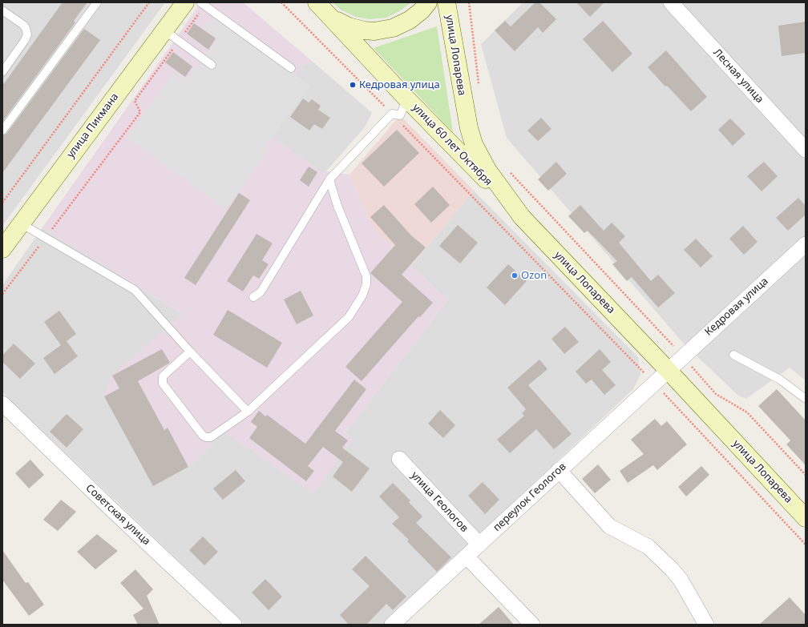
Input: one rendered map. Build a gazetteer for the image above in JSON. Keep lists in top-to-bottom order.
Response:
{
  "streets": {
    "main road": ["улица Лопарева", "улица Пикмана", "улица 60 лет Октября"],
    "street": [
      "Лесная улица",
      "Кедровая улица",
      "переулок Геологов",
      "улица Геологов",
      "Советская улица"
    ]
  },
  "crossings": [
    ["улица Лопарева", "улица 60 лет Октября"],
    ["улица Лопарева", "Кедровая улица"],
    ["улица Лопарева", "переулок Геологов"],
    ["Кедровая улица", "переулок Геологов"],
    ["переулок Геологов", "улица Геологов"]
  ],
  "places": ["Кедровая улица", "Ozon"]
}
